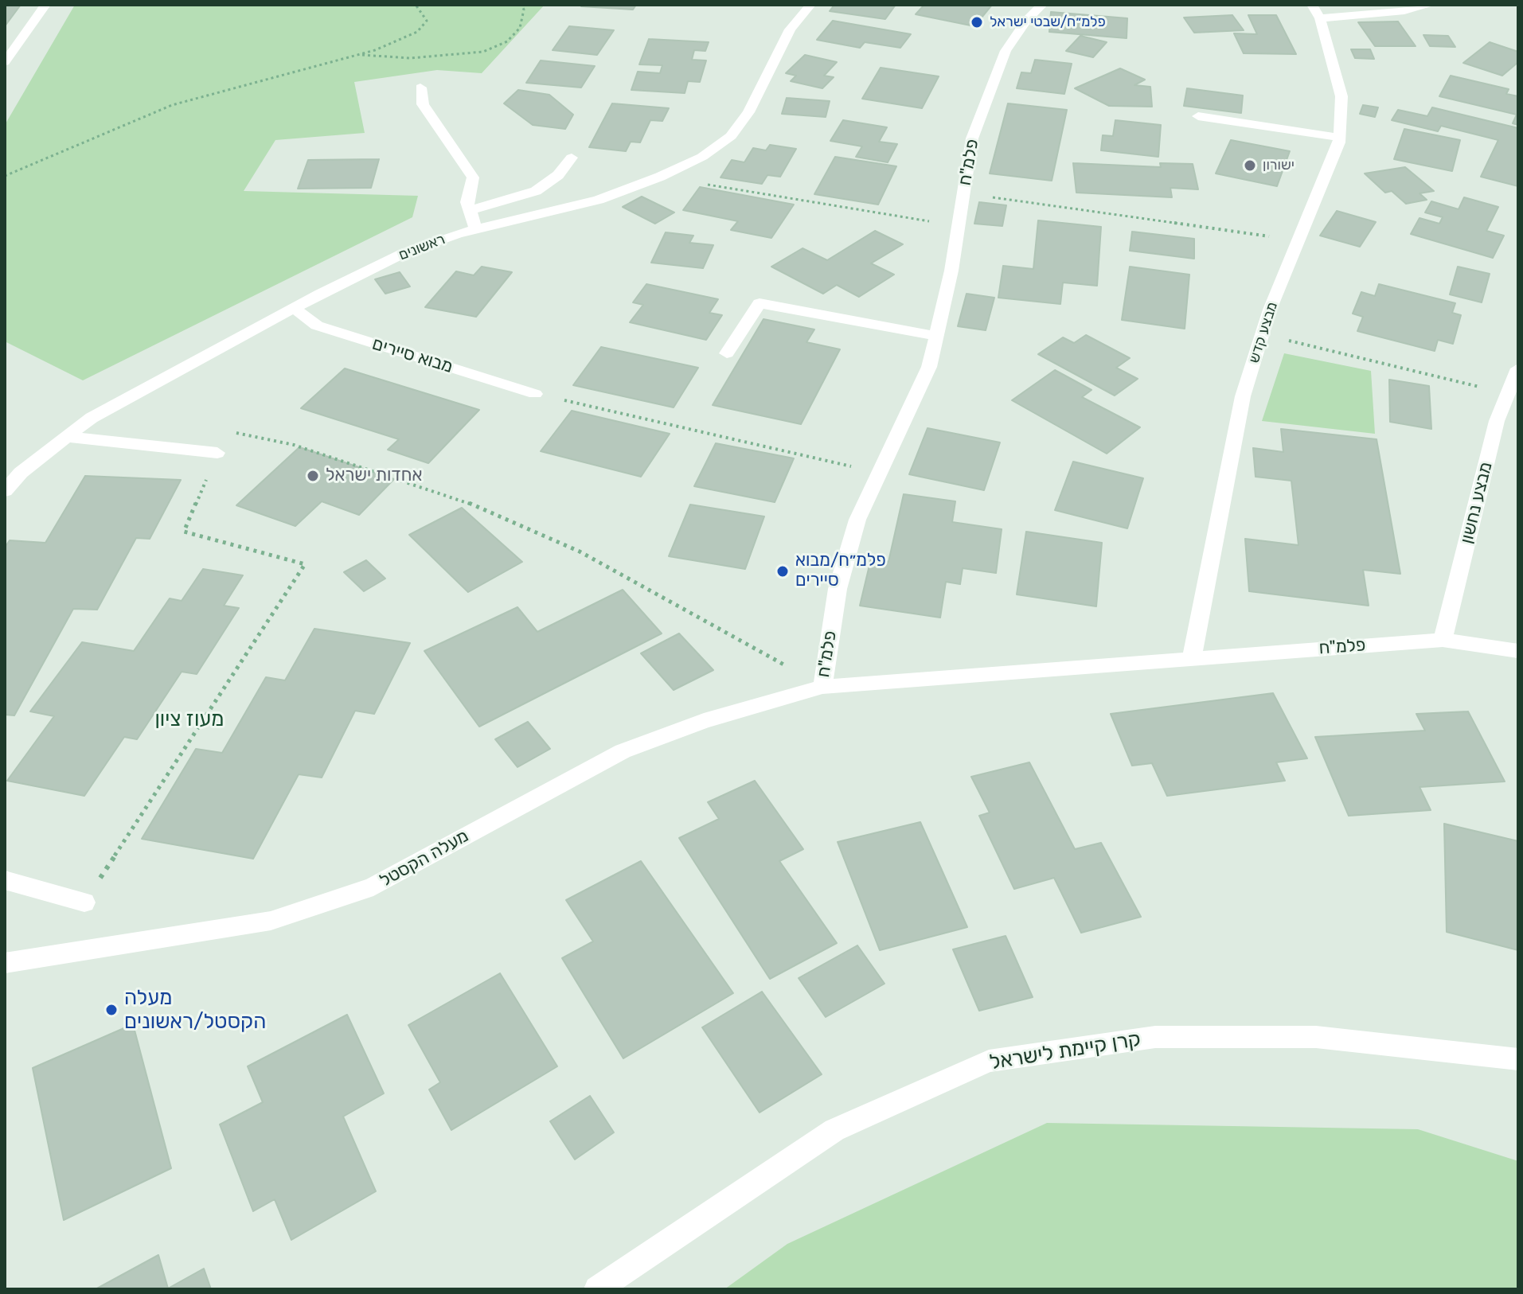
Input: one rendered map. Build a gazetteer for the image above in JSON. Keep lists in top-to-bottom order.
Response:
{
  "streets": {
    "street": [
      "פלמ\"ח",
      "ראשונים",
      "מבצע קדש",
      "מבוא סיירים",
      "מבצע נחשון",
      "מעלה הקסטל",
      "קרן קיימת לישראל"
    ]
  },
  "crossings": [
    ["פלמ\"ח", "מבצע קדש"],
    ["פלמ\"ח", "מבצע נחשון"],
    ["פלמ\"ח", "מעלה הקסטל"],
    ["ראשונים", "מבוא סיירים"]
  ],
  "districts": ["מעוז ציון"],
  "places": [
    "פלמ״ח/שבטי ישראל",
    "ישורון",
    "אחדות ישראל",
    "פלמ״ח/מבוא סיירים",
    "מעלה הקסטל/ראשונים"
  ]
}
